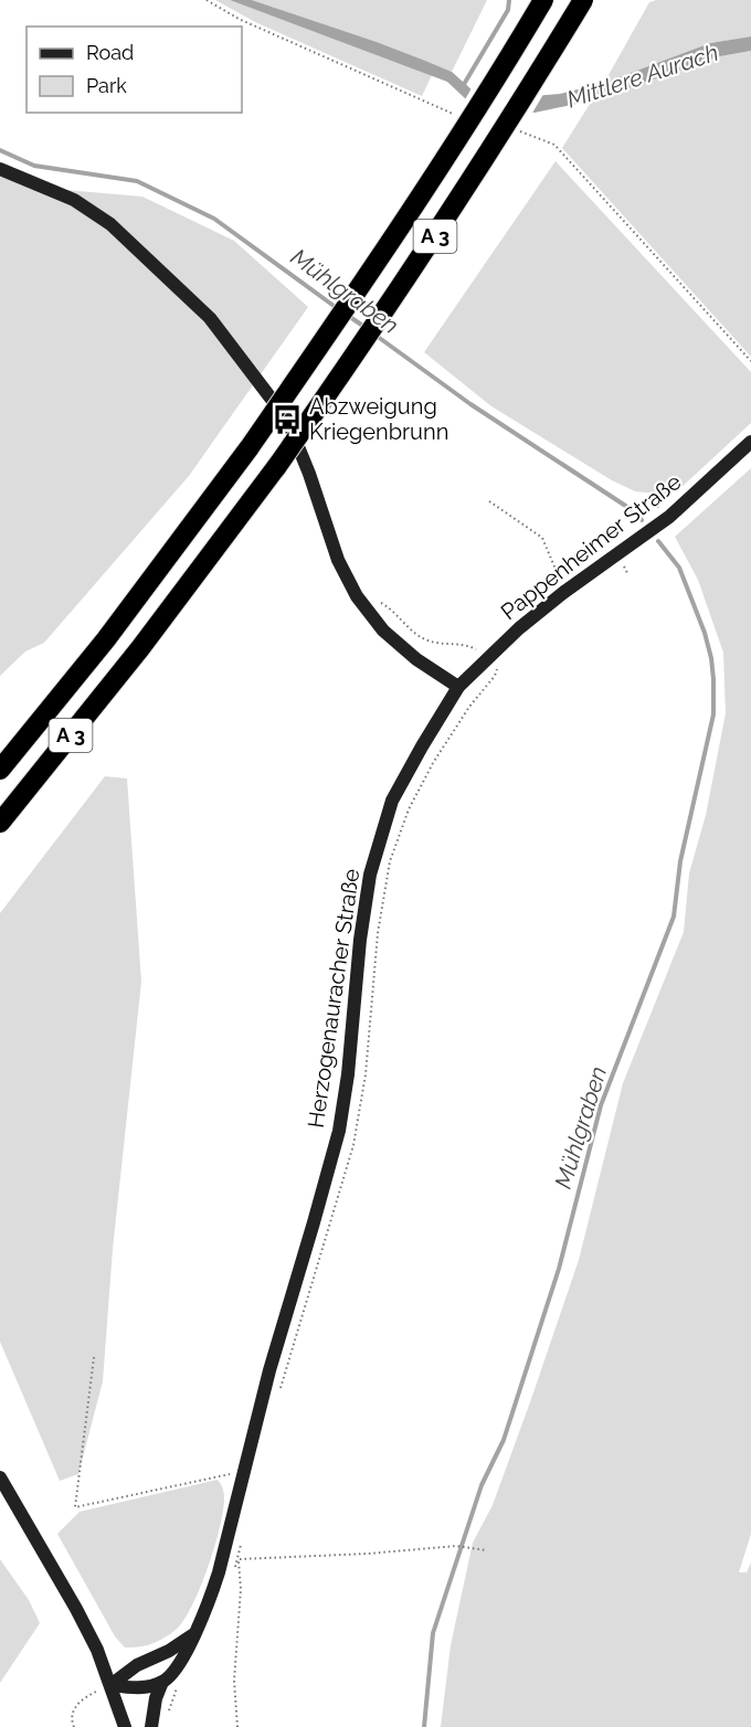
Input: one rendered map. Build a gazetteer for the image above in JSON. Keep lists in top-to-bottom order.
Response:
{
  "streets": {
    "highway": ["A 3"],
    "street": ["Pappenheimer Straße", "Herzogenauracher Straße"]
  },
  "crossings": [
    ["Pappenheimer Straße", "Herzogenauracher Straße"]
  ],
  "water": ["Mittlere Aurach", "Mühlgraben"],
  "places": {
    "bus stop": ["Abzweigung Kriegenbrunn"]
  },
  "legend": ["Road", "Park"]
}
